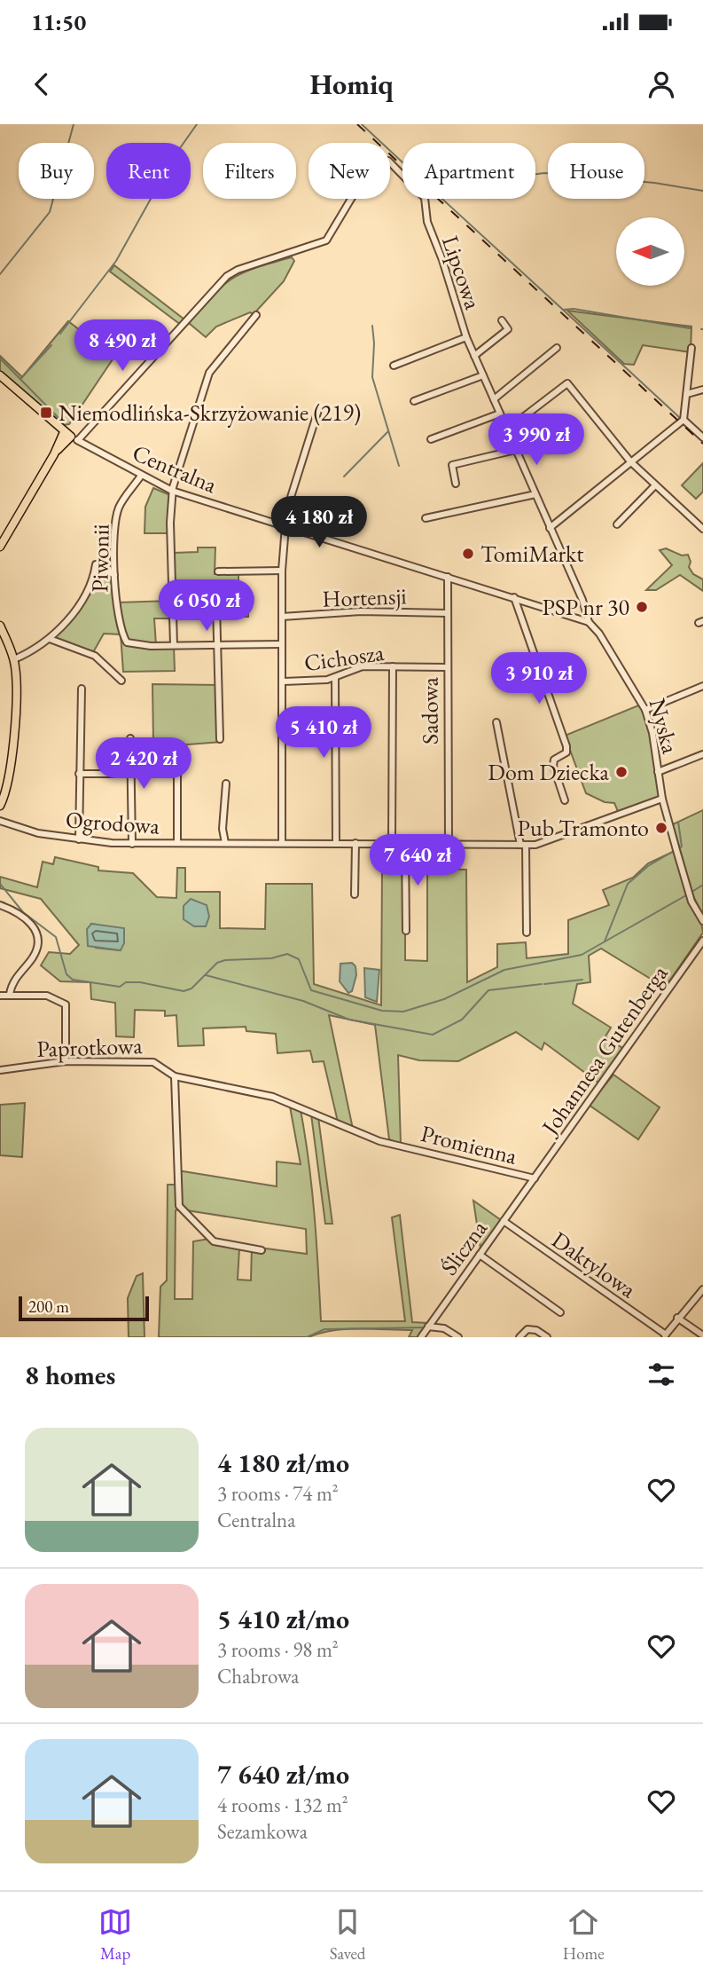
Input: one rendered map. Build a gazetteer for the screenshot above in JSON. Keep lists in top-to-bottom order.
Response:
{
  "streets": {
    "street": [
      "Lipcowa",
      "Centralna",
      "Piwonii",
      "Hortensji",
      "Cichosza",
      "Sadowa",
      "Nyska",
      "Ogrodowa",
      "Paprotkowa",
      "Johannesa Gutenberga",
      "Promienna",
      "Śliczna",
      "Daktylowa"
    ]
  },
  "crossings": [
    ["Lipcowa", "Centralna"],
    ["Lipcowa", "Nyska"],
    ["Centralna", "Piwonii"],
    ["Centralna", "Sadowa"],
    ["Centralna", "Nyska"],
    ["Hortensji", "Sadowa"],
    ["Cichosza", "Sadowa"],
    ["Sadowa", "Ogrodowa"],
    ["Nyska", "Ogrodowa"],
    ["Paprotkowa", "Promienna"],
    ["Johannesa Gutenberga", "Promienna"],
    ["Johannesa Gutenberga", "Śliczna"],
    ["Promienna", "Śliczna"],
    ["Śliczna", "Daktylowa"]
  ],
  "places": {
    "transit": ["Niemodlińska-Skrzyżowanie (219)"],
    "other": [
      "TomiMarkt",
      "PSP nr 30",
      "Dom Dziecka",
      "Pub Tramonto"
    ]
  },
  "scale_bar": "200 m",
  "north": "left",
  "page": {
    "status": "11:50",
    "header": "Homiq",
    "chip": [
      "Buy",
      "Rent",
      "Filters",
      "New",
      "Apartment",
      "House"
    ],
    "price": [
      "8 490 zł",
      "3 990 zł",
      "4 180 zł",
      "6 050 zł",
      "3 910 zł",
      "5 410 zł",
      "2 420 zł",
      "7 640 zł"
    ],
    "scale": "200 m",
    "heading": "8 homes",
    "list": [
      {
        "name": "4 180 zł/mo",
        "note": "3 rooms · 74 m² · Centralna"
      },
      {
        "name": "5 410 zł/mo",
        "note": "3 rooms · 98 m² · Chabrowa"
      },
      {
        "name": "7 640 zł/mo",
        "note": "4 rooms · 132 m² · Sezamkowa"
      }
    ],
    "tabs": ["Map", "Saved", "Home"]
  }
}
